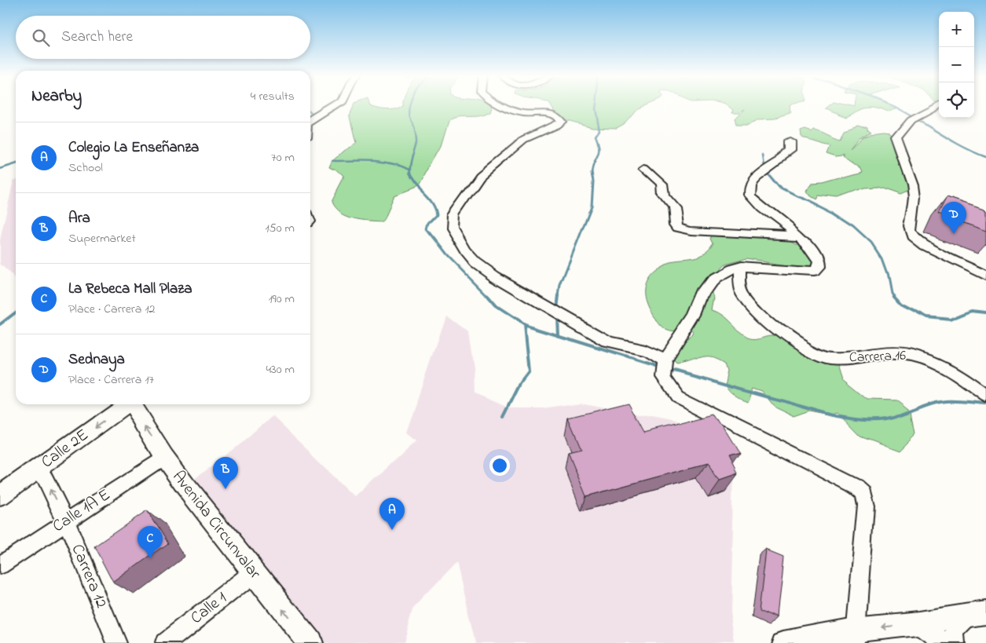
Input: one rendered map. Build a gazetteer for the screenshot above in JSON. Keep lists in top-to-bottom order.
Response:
{
  "streets": {
    "main road": ["Calle 2E", "Avenida Circunvalar"],
    "street": [
      "Carrera 16",
      "Calle 1A E",
      "Carrera 12",
      "Calle 1"
    ]
  },
  "crossings": [
    ["Calle 2E", "Carrera 12"],
    ["Calle 1A E", "Avenida Circunvalar"],
    ["Calle 1A E", "Carrera 12"],
    ["Avenida Circunvalar", "Calle 1"]
  ],
  "one_way": ["Calle 2E", "Avenida Circunvalar"],
  "page": {
    "map_buttons": ["+", "−"],
    "search": "Search here",
    "heading": ["Nearby", "4 results"],
    "list": [
      {
        "mark": "A",
        "name": "Colegio La Enseñanza",
        "note": "School",
        "value": "70 m"
      },
      {
        "mark": "B",
        "name": "Ara",
        "note": "Supermarket",
        "value": "150 m"
      },
      {
        "mark": "C",
        "name": "La Rebeca Mall Plaza",
        "note": "Place · Carrera 12",
        "value": "190 m"
      },
      {
        "mark": "D",
        "name": "Sednaya",
        "note": "Place · Carrera 17",
        "value": "430 m"
      }
    ],
    "pins": [
      "D",
      "B",
      "A",
      "C"
    ]
  }
}
